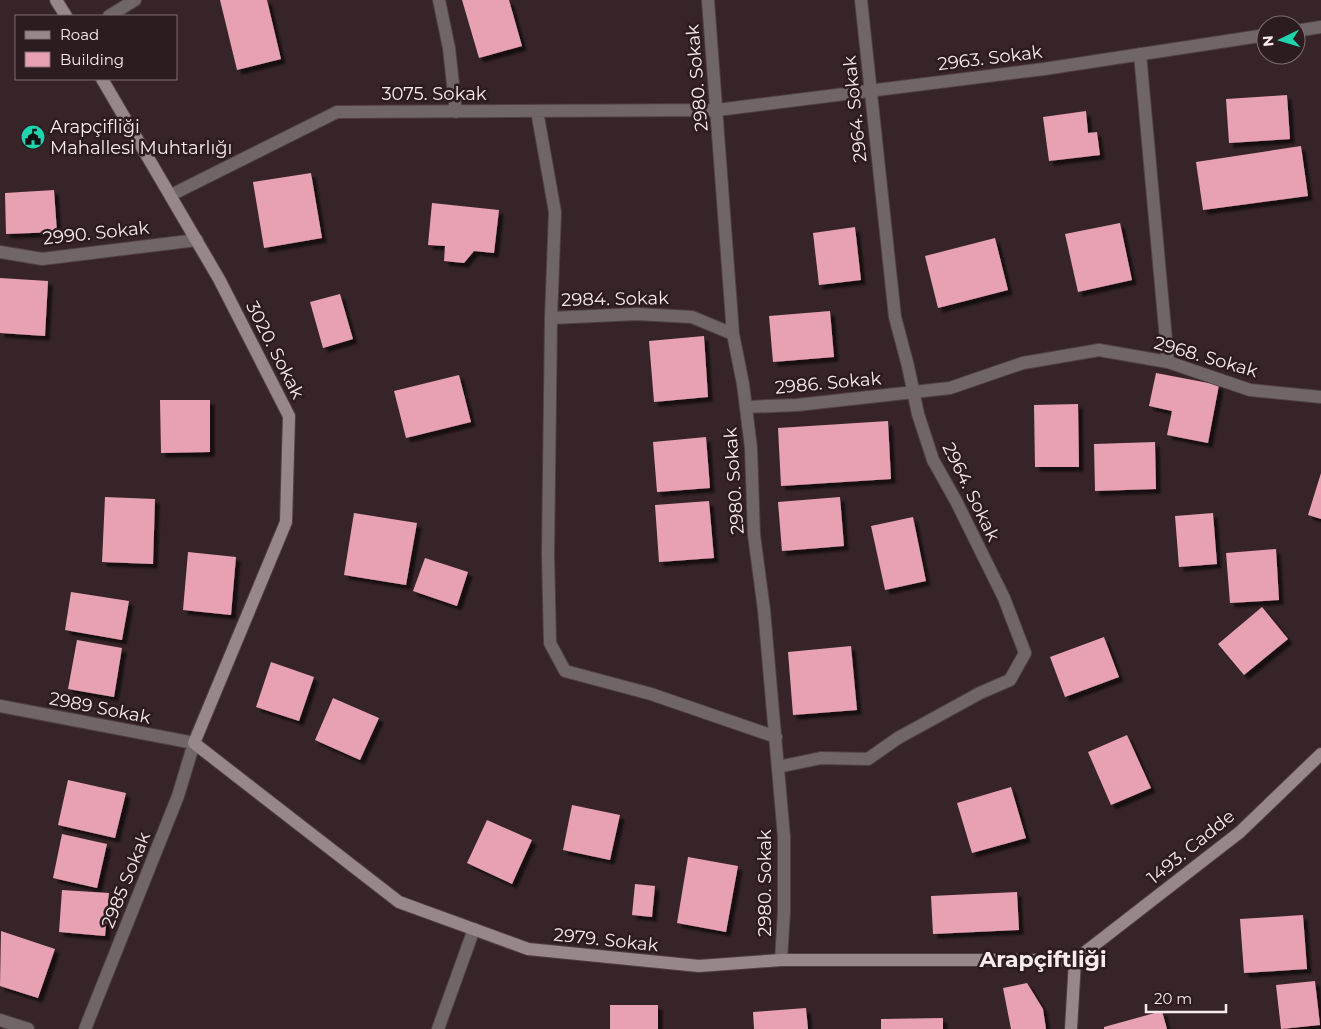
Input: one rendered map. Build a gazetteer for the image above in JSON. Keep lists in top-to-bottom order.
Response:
{
  "streets": {
    "street": [
      "2963. Sokak",
      "2980. Sokak",
      "3075. Sokak",
      "2964. Sokak",
      "2990. Sokak",
      "2984. Sokak",
      "3020. Sokak",
      "2968. Sokak",
      "2986. Sokak",
      "2989 Sokak",
      "1493. Cadde",
      "2985 Sokak",
      "2979. Sokak"
    ]
  },
  "crossings": [
    ["2963. Sokak", "2980. Sokak"],
    ["2963. Sokak", "3075. Sokak"],
    ["2963. Sokak", "2964. Sokak"],
    ["2980. Sokak", "3075. Sokak"],
    ["2980. Sokak", "2964. Sokak"],
    ["2980. Sokak", "2984. Sokak"],
    ["2980. Sokak", "2986. Sokak"],
    ["2980. Sokak", "2979. Sokak"],
    ["3075. Sokak", "2984. Sokak"],
    ["3075. Sokak", "3020. Sokak"],
    ["2964. Sokak", "2968. Sokak"],
    ["2964. Sokak", "2986. Sokak"],
    ["2990. Sokak", "3020. Sokak"],
    ["3020. Sokak", "2989 Sokak"],
    ["3020. Sokak", "2985 Sokak"],
    ["3020. Sokak", "2979. Sokak"],
    ["2968. Sokak", "2986. Sokak"],
    ["2989 Sokak", "2985 Sokak"],
    ["2989 Sokak", "2979. Sokak"],
    ["1493. Cadde", "2979. Sokak"],
    ["2985 Sokak", "2979. Sokak"]
  ],
  "districts": ["Arapçiftliği"],
  "places": {
    "public building": ["Arapçifliği Mahallesi Muhtarlığı"]
  },
  "legend": ["Road", "Building"],
  "scale_bar": "20 m",
  "north": "left"
}
